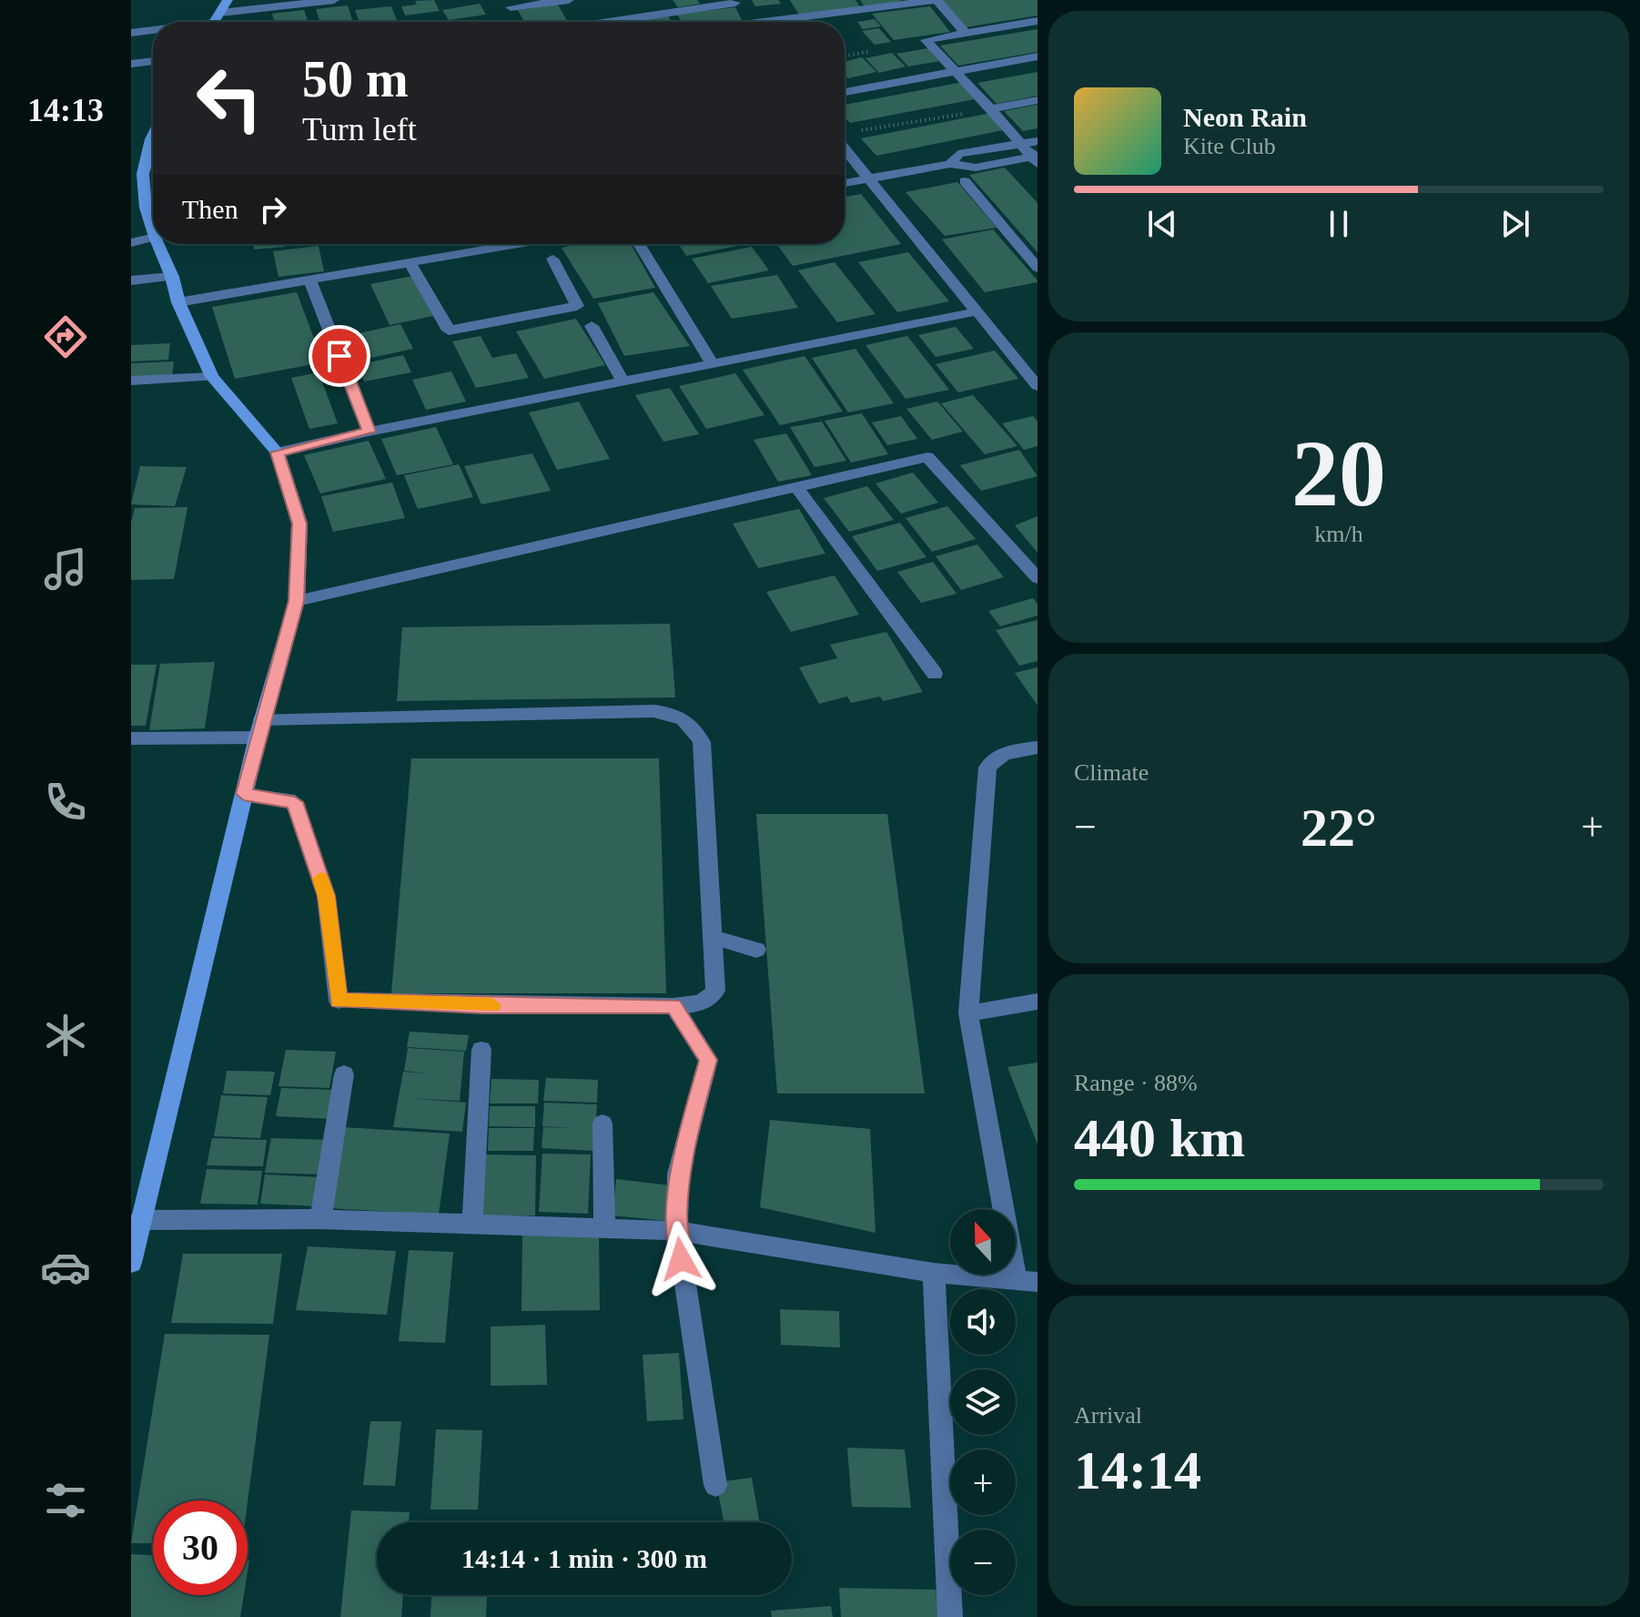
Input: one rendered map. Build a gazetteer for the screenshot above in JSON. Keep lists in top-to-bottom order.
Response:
{
  "north": "top",
  "page": {
    "tabs": "14:13",
    "turn": ["50 m", "Turn left"],
    "song": ["Neon Rain", "Kite Club"],
    "then": "Then",
    "tile": [
      ["20", "km/h"],
      "Climate",
      ["Range · 88%", "440 km"],
      ["Arrival", "14:14"]
    ],
    "heat": ["−", "22°", "+"],
    "map_buttons": ["+", "−"],
    "limit": "30",
    "trip": "14:14 · 1 min · 300 m"
  }
}
